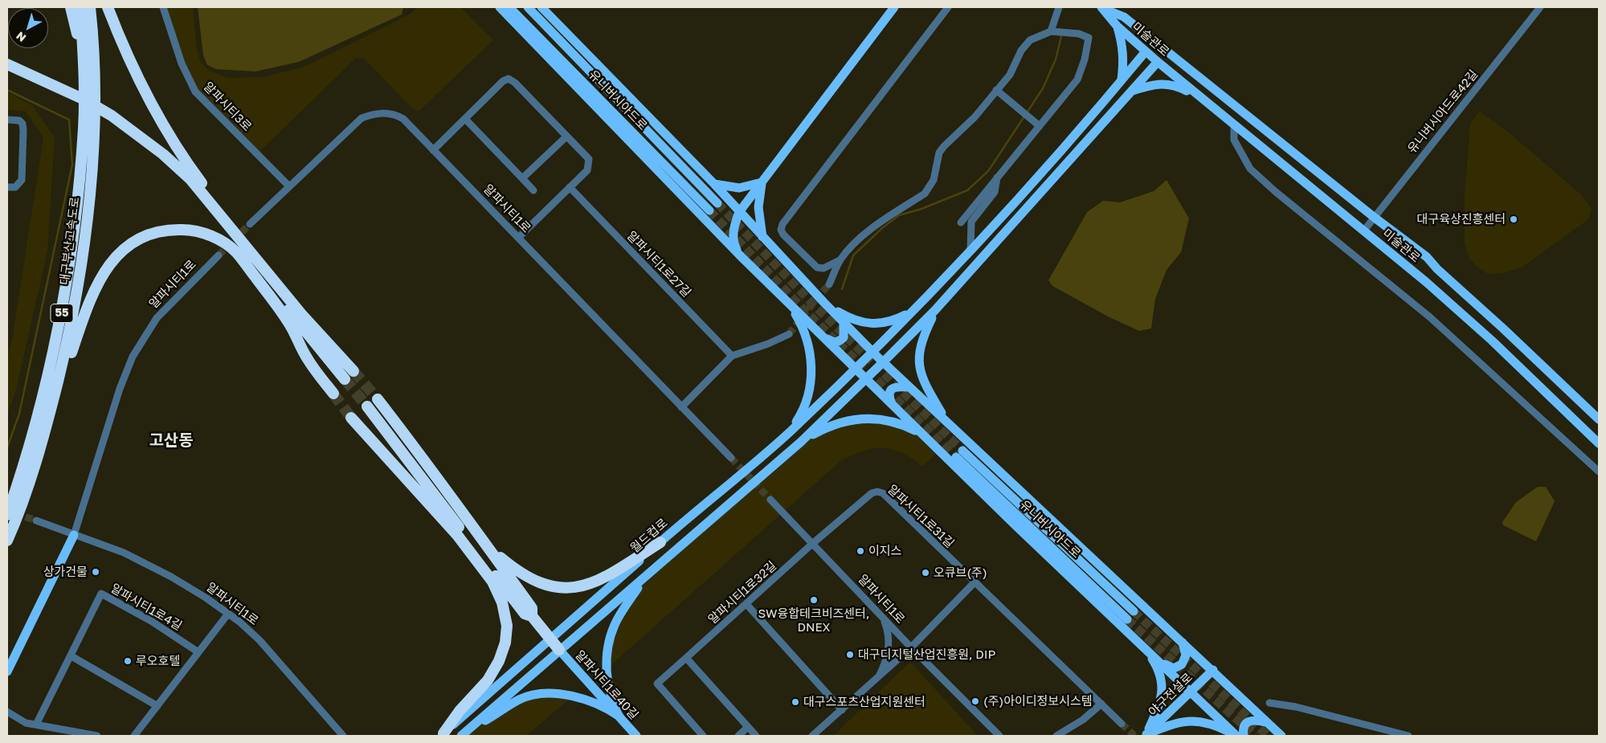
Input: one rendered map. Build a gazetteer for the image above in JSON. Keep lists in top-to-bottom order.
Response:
{
  "streets": {
    "highway": ["대구부산고속도로", "55"],
    "main road": [
      "미술관로",
      "유니버시아드로",
      "알파시티1로",
      "월드컵로",
      "알파시티1로40길",
      "야구전설로"
    ],
    "street": [
      "알파시티3로",
      "유니버시아드로42길",
      "알파시티1로27길",
      "알파시티1로31길",
      "알파시티1로32길",
      "알파시티1로4길"
    ]
  },
  "crossings": [
    ["미술관로", "유니버시아드로42길"],
    ["미술관로", "월드컵로"],
    ["알파시티3로", "알파시티1로"],
    ["알파시티1로", "알파시티1로31길"],
    ["알파시티1로", "알파시티1로32길"],
    ["알파시티1로31길", "알파시티1로32길"]
  ],
  "districts": ["고산동"],
  "places": [
    "대구육상진흥센터",
    "이지스",
    "상가건물",
    "오큐브(주)",
    "SW융합테크비즈센터, DNEX",
    "대구디지털산업진흥원, DIP",
    "루오호텔",
    "(주)아이디정보시스템",
    "대구스포츠산업지원센터"
  ],
  "north": "bottom left"
}
